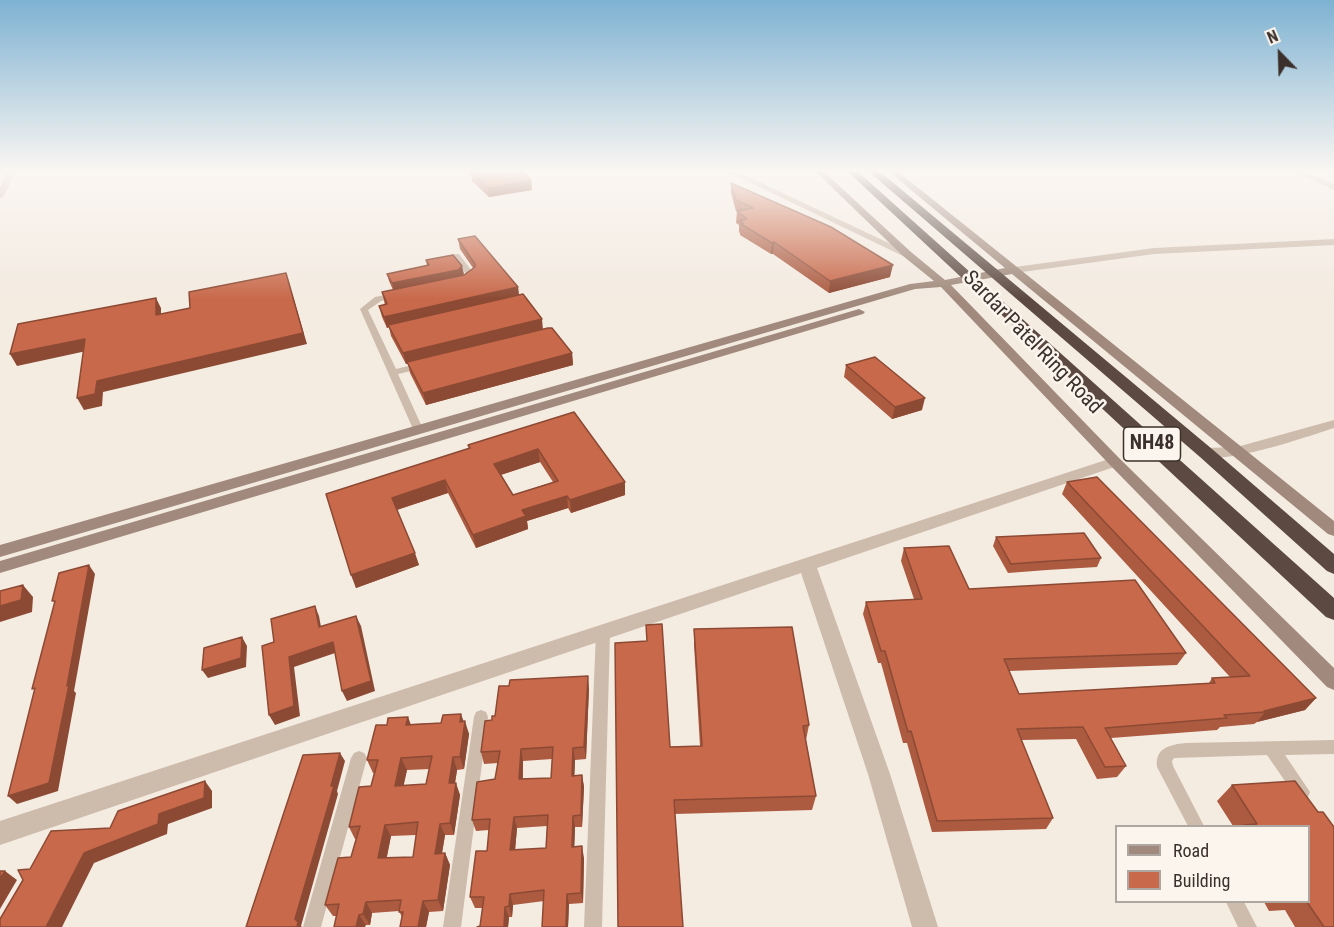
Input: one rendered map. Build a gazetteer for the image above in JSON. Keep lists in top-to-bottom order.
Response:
{
  "streets": {
    "highway": ["Sardar Patel Ring Road", "NH48"]
  },
  "legend": ["Road", "Building"],
  "north": "top left"
}
